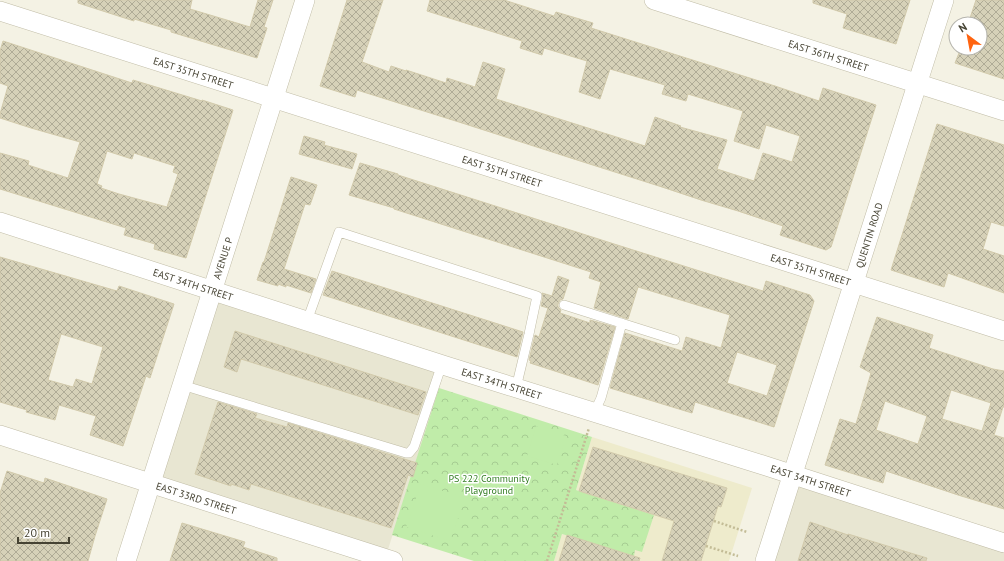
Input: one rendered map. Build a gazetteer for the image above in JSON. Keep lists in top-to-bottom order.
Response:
{
  "streets": {
    "street": [
      "EAST 36TH STREET",
      "EAST 35TH STREET",
      "QUENTIN ROAD",
      "AVENUE P",
      "EAST 34TH STREET",
      "EAST 33RD STREET"
    ]
  },
  "crossings": [
    ["EAST 36TH STREET", "QUENTIN ROAD"],
    ["EAST 35TH STREET", "QUENTIN ROAD"],
    ["EAST 35TH STREET", "AVENUE P"],
    ["QUENTIN ROAD", "EAST 34TH STREET"],
    ["AVENUE P", "EAST 34TH STREET"],
    ["AVENUE P", "EAST 33RD STREET"]
  ],
  "parks": ["PS 222 Community Playground"],
  "scale_bar": "20 m",
  "north": "top left"
}
